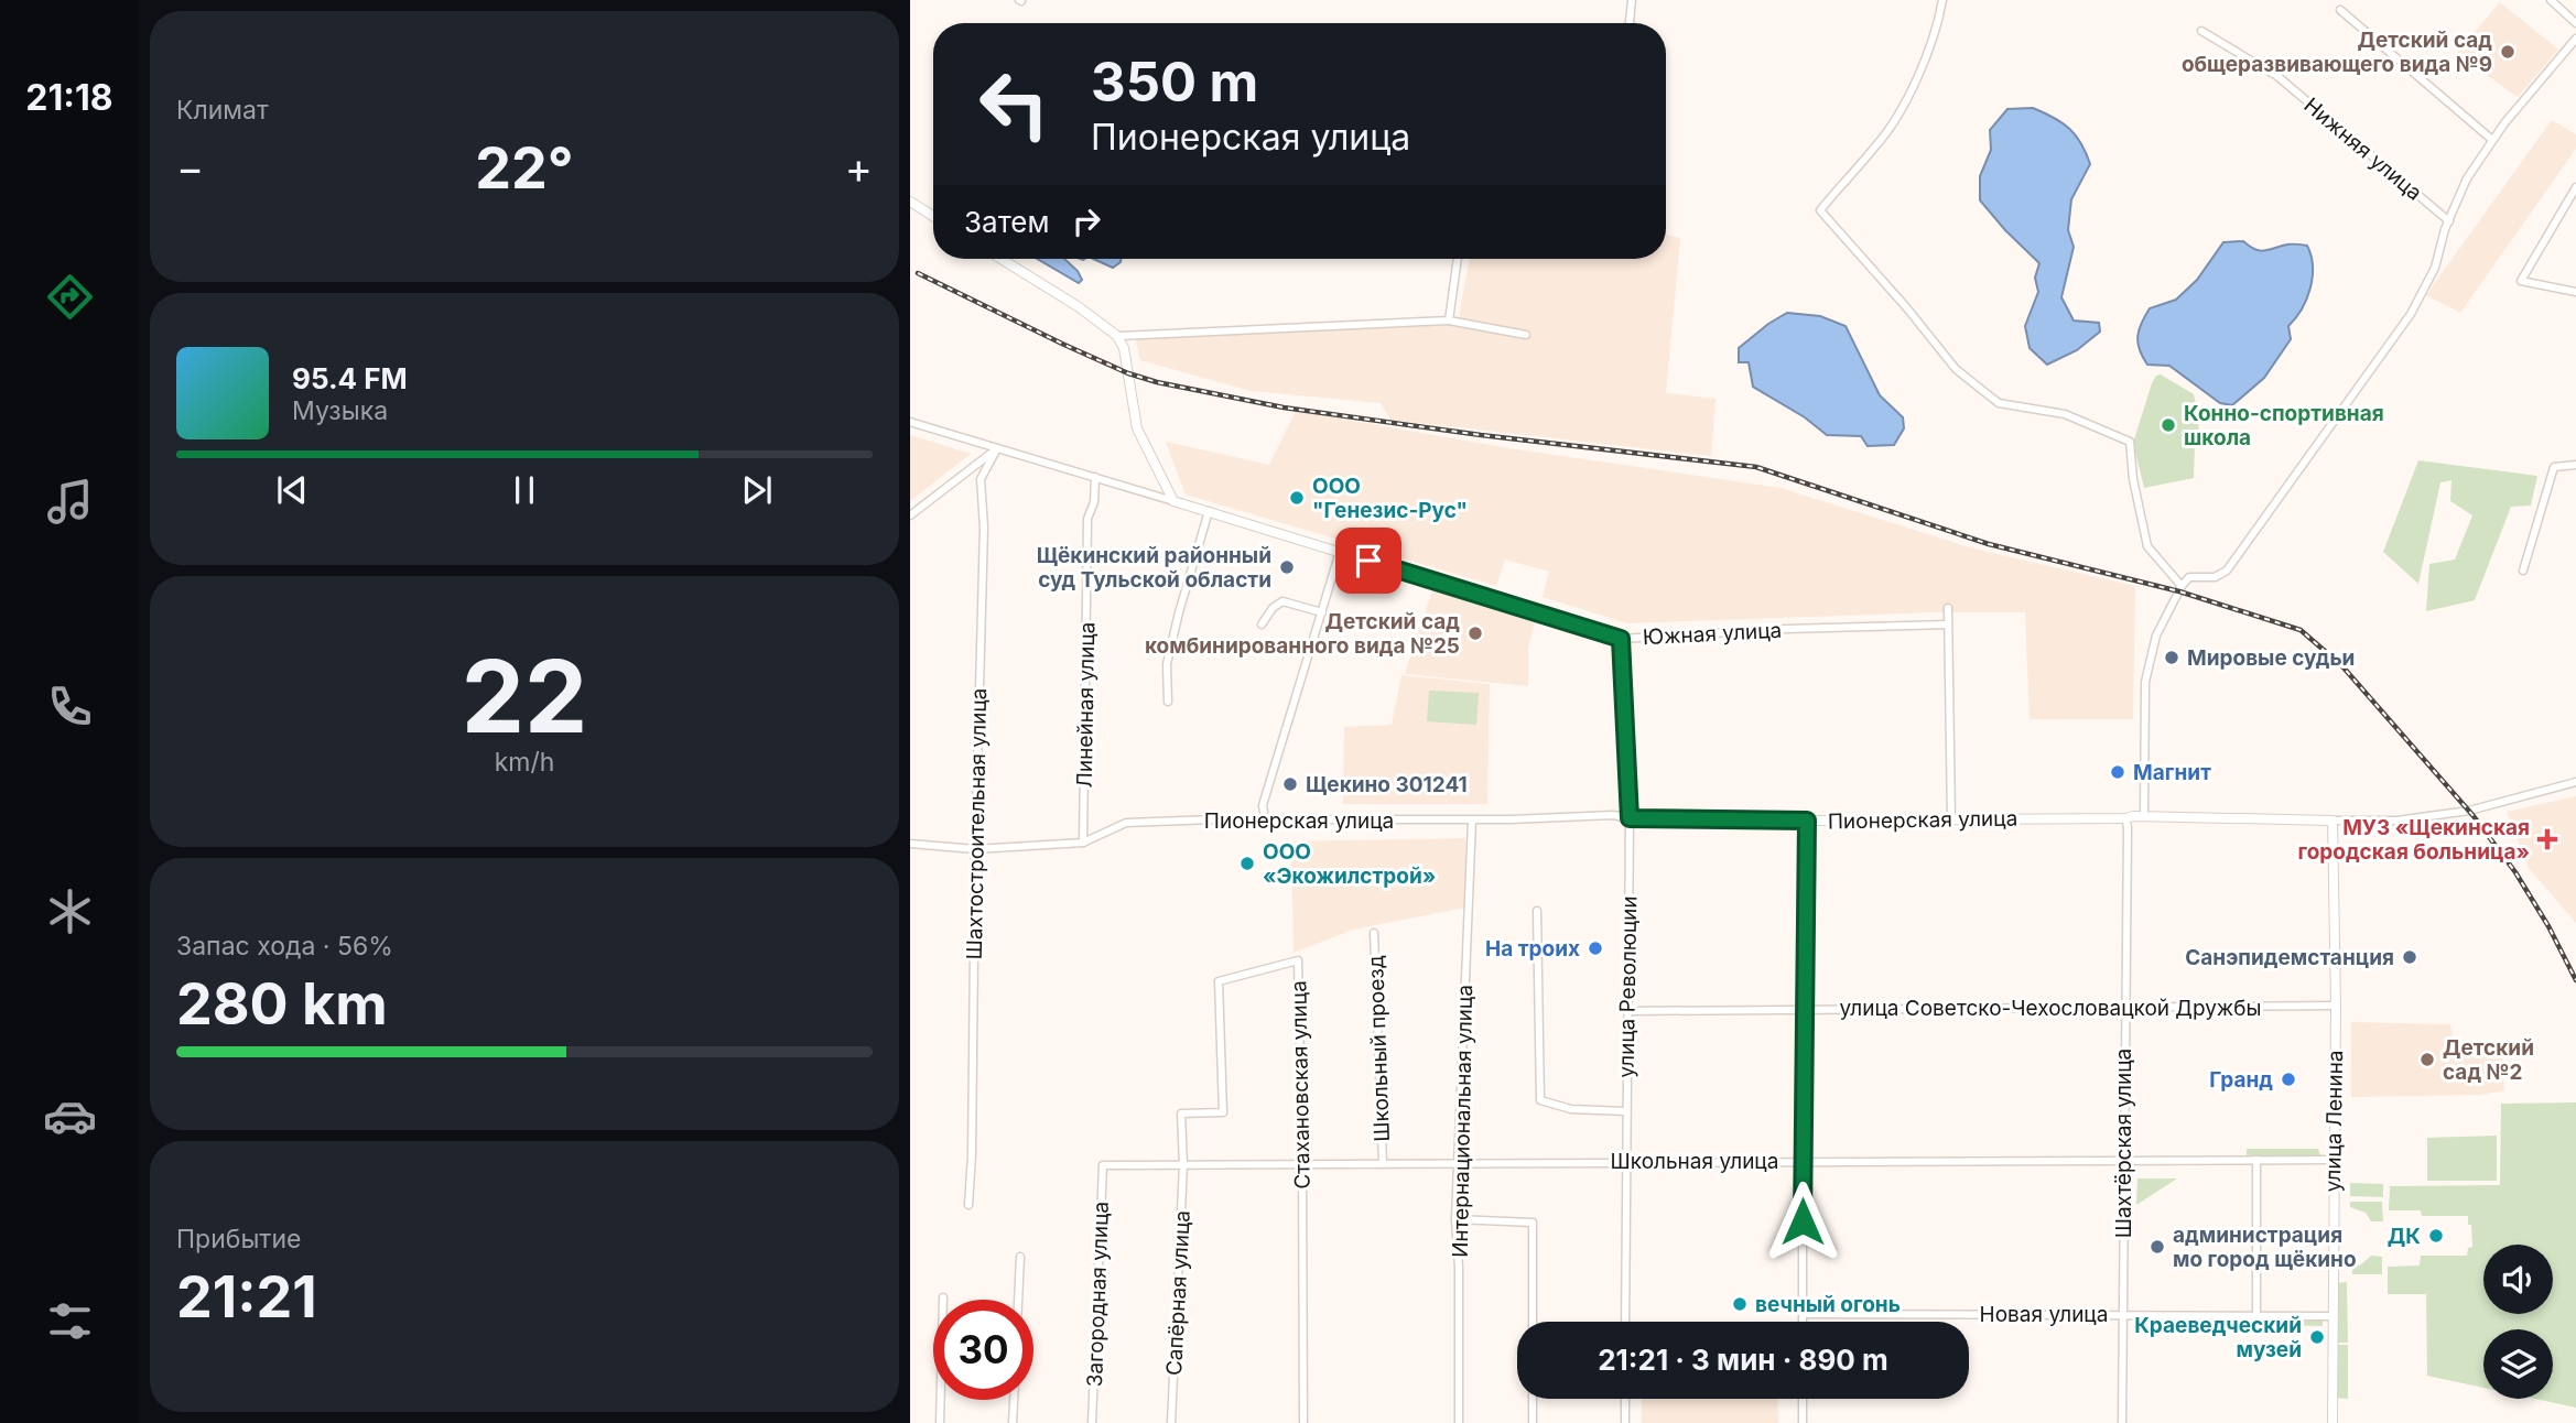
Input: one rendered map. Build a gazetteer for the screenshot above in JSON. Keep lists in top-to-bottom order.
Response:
{
  "streets": {
    "street": [
      "Нижняя улица",
      "Южная улица",
      "Линейная улица",
      "Пионерская улица",
      "Шахтостроительная улица",
      "улица Революции",
      "улица Советско-Чехословацкой Дружбы",
      "Школьный проезд",
      "Стахановская улица",
      "Интернациональная улица",
      "улица Ленина",
      "Шахтёрская улица",
      "Школьная улица",
      "Сапёрная улица",
      "Загородная улица",
      "Новая улица"
    ]
  },
  "crossings": [
    ["Южная улица", "улица Революции"],
    ["Линейная улица", "Пионерская улица"],
    ["Пионерская улица", "улица Революции"],
    ["Пионерская улица", "Интернациональная улица"],
    ["Пионерская улица", "улица Ленина"],
    ["Пионерская улица", "Шахтёрская улица"],
    ["улица Революции", "улица Советско-Чехословацкой Дружбы"],
    ["улица Революции", "Школьная улица"],
    ["улица Советско-Чехословацкой Дружбы", "улица Ленина"],
    ["улица Советско-Чехословацкой Дружбы", "Шахтёрская улица"],
    ["Школьный проезд", "Школьная улица"],
    ["Стахановская улица", "Школьная улица"],
    ["Стахановская улица", "Сапёрная улица"],
    ["Интернациональная улица", "Школьная улица"],
    ["улица Ленина", "Школьная улица"],
    ["улица Ленина", "Новая улица"],
    ["Шахтёрская улица", "Школьная улица"],
    ["Шахтёрская улица", "Новая улица"],
    ["Школьная улица", "Сапёрная улица"],
    ["Школьная улица", "Загородная улица"]
  ],
  "places": {
    "other": [
      "Детский сад общеразвивающего вида №9",
      "Конно-спортивная школа",
      "ООО \"Генезис-Рус\"",
      "Щёкинский районный суд Тульской области",
      "Детский сад комбинированного вида №25",
      "Мировые судьи",
      "Магнит",
      "Щекино 301241",
      "ООО «Экожилстрой»",
      "На троих",
      "Санэпидемстанция",
      "Детский сад №2",
      "Гранд",
      "ДК",
      "администрация мо город щёкино",
      "вечный огонь",
      "Краеведческий музей"
    ],
    "health": ["МУЗ «Щекинская городская больница»"]
  },
  "page": {
    "tabs": "21:18",
    "tile": [
      "Климат",
      ["22", "km/h"],
      ["Запас хода · 56%", "280 km"],
      ["Прибытие", "21:21"]
    ],
    "turn": ["350 m", "Пионерская улица"],
    "heat": ["−", "22°", "+"],
    "then": "Затем",
    "song": ["95.4 FM", "Музыка"],
    "limit": "30",
    "trip": "21:21 · 3 мин · 890 m"
  }
}
